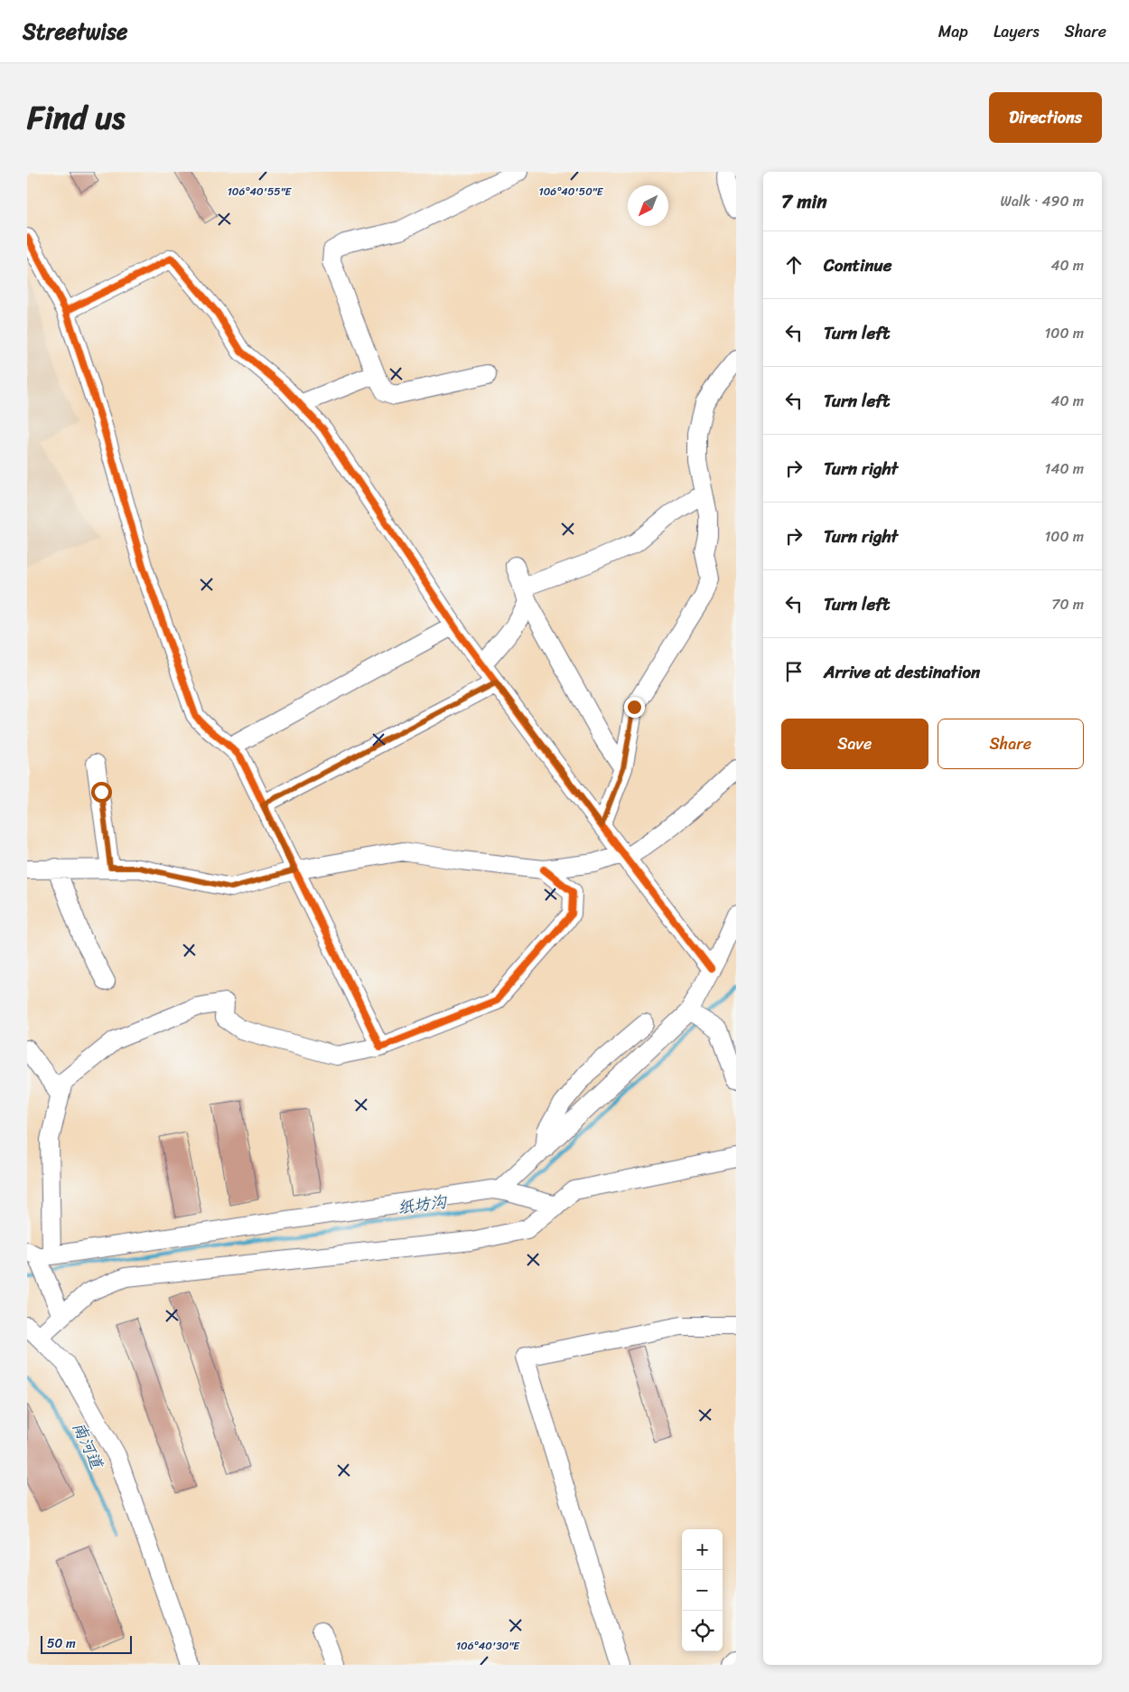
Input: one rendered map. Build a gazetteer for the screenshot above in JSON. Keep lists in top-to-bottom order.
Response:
{
  "water": ["纸坊沟", "南河道"],
  "scale_bar": "50 m",
  "north": "bottom left",
  "page": {
    "header": "Streetwise",
    "nav": ["Map", "Layers", "Share"],
    "title": "Find us",
    "buttons": [
      "Directions",
      ["Save", "Share"]
    ],
    "heading": ["7 min", "Walk · 490 m"],
    "list": [
      ["Continue", "40 m"],
      ["Turn left", "100 m"],
      ["Turn left", "40 m"],
      ["Turn right", "140 m"],
      ["Turn right", "100 m"],
      ["Turn left", "70 m"],
      "Arrive at destination"
    ],
    "map_buttons": ["+", "−"],
    "scale": "50 m"
  },
  "coordinates": ["106°40'55\"E", "106°40'50\"E", "106°40'30\"E"]
}
